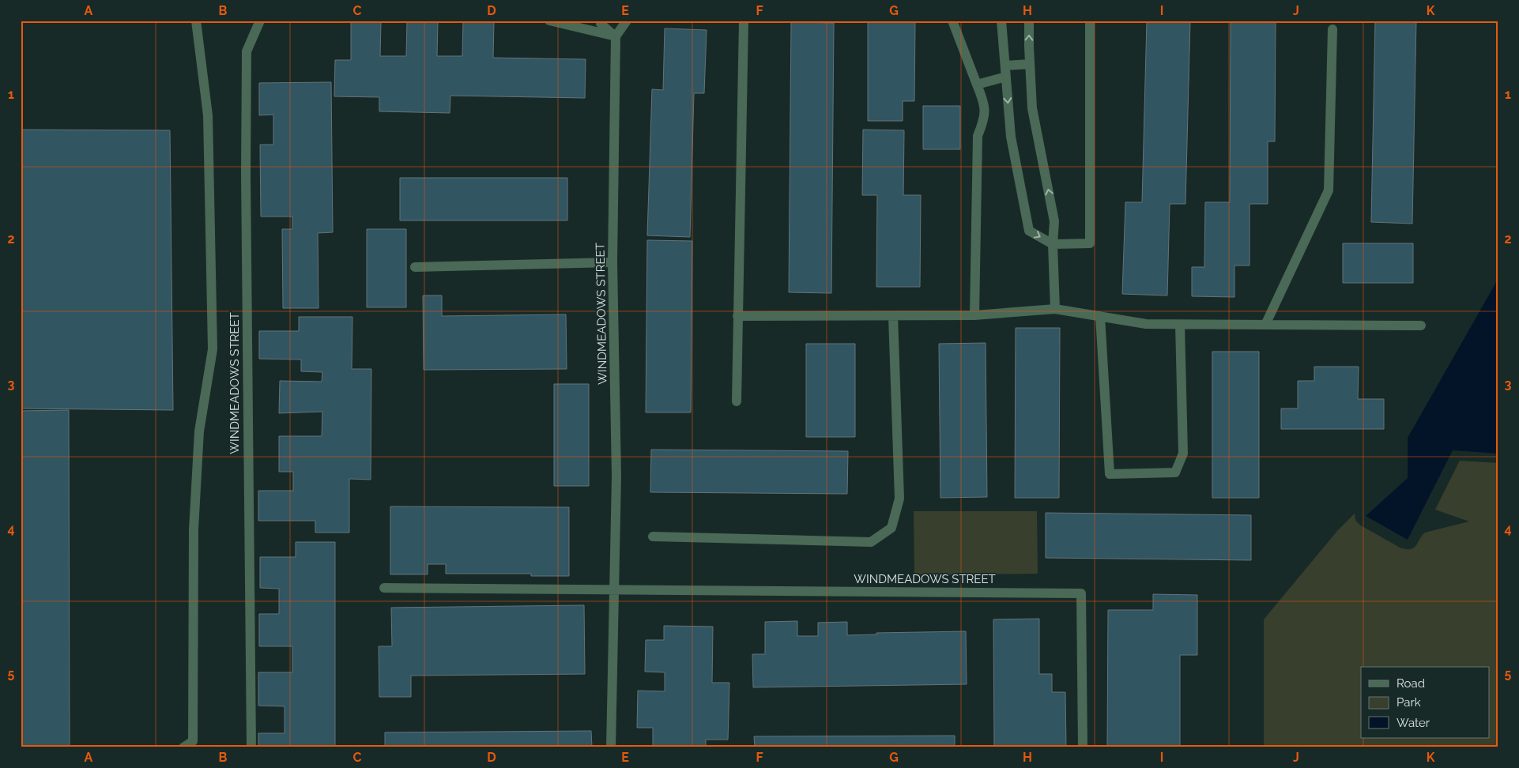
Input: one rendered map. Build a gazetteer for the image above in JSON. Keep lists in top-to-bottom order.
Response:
{
  "streets": {
    "street": ["WINDMEADOWS STREET"]
  },
  "legend": ["Road", "Park", "Water"],
  "grid": {
    "columns": [
      "A",
      "B",
      "C",
      "D",
      "E",
      "F",
      "G",
      "H",
      "I",
      "J",
      "K"
    ],
    "rows": [
      "1",
      "2",
      "3",
      "4",
      "5"
    ]
  }
}
